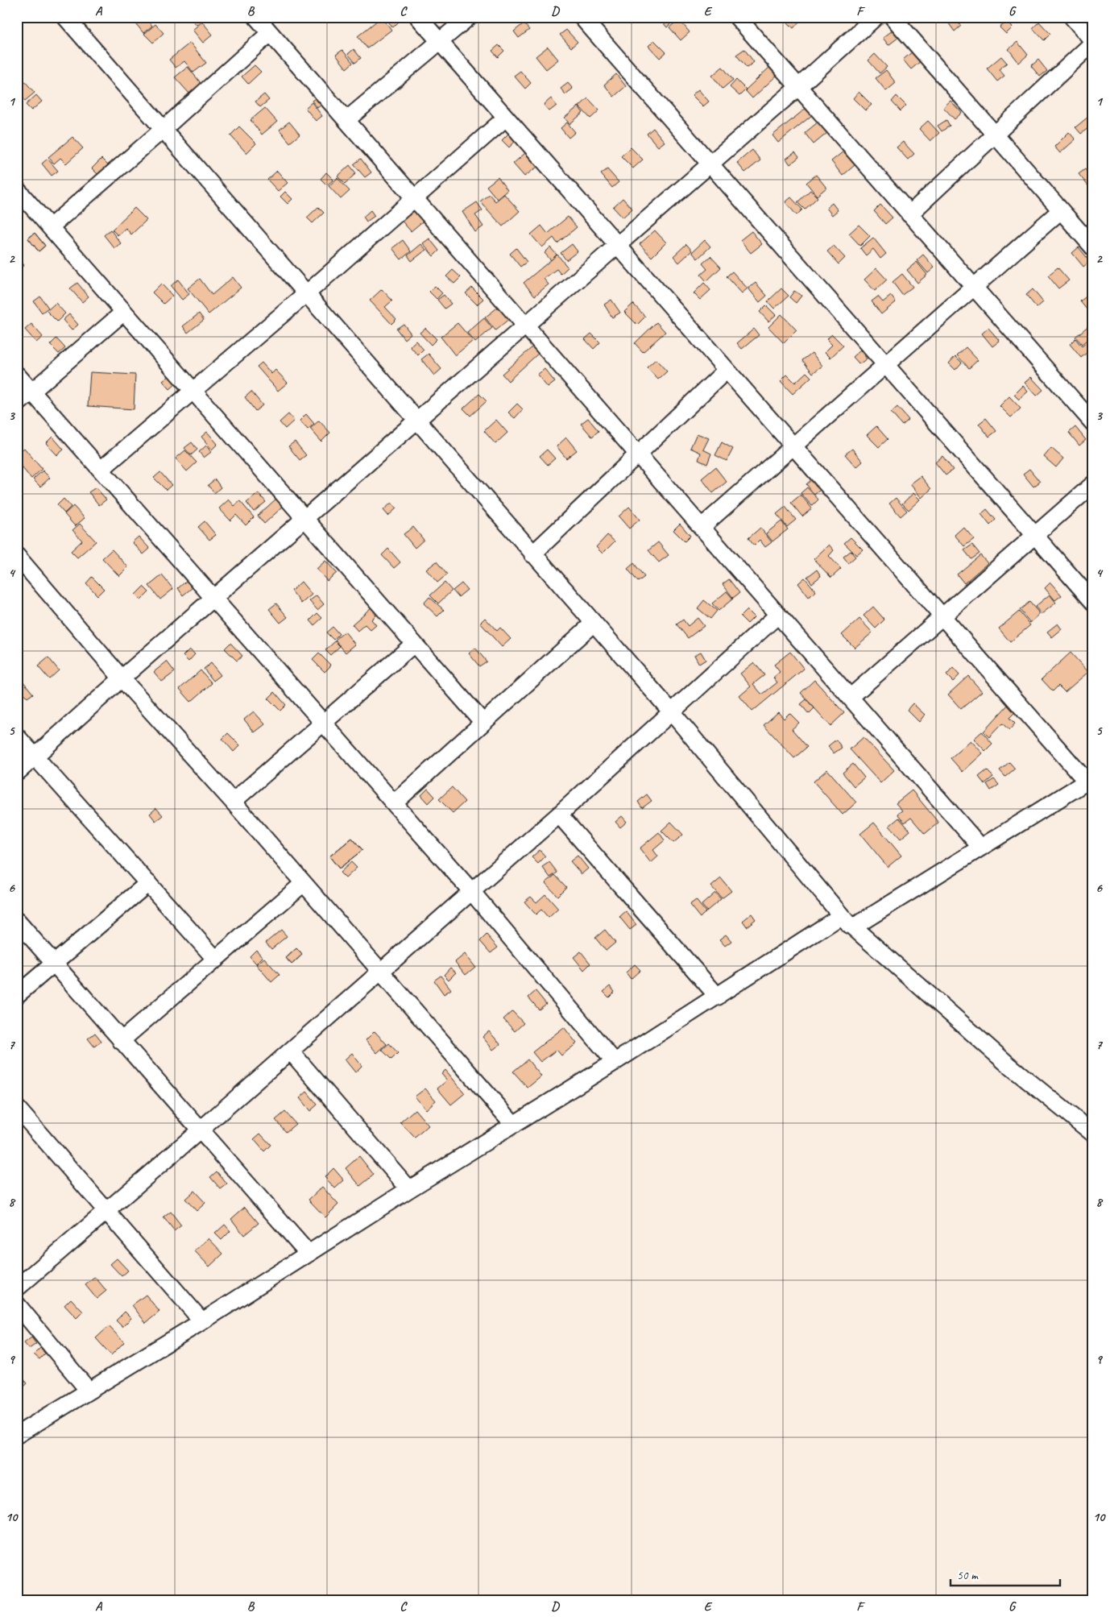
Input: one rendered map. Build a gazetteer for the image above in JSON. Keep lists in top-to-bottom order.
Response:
{
  "scale_bar": "50 m",
  "grid": {
    "columns": [
      "A",
      "B",
      "C",
      "D",
      "E",
      "F",
      "G"
    ],
    "rows": [
      "1",
      "2",
      "3",
      "4",
      "5",
      "6",
      "7",
      "8",
      "9",
      "10"
    ]
  }
}
